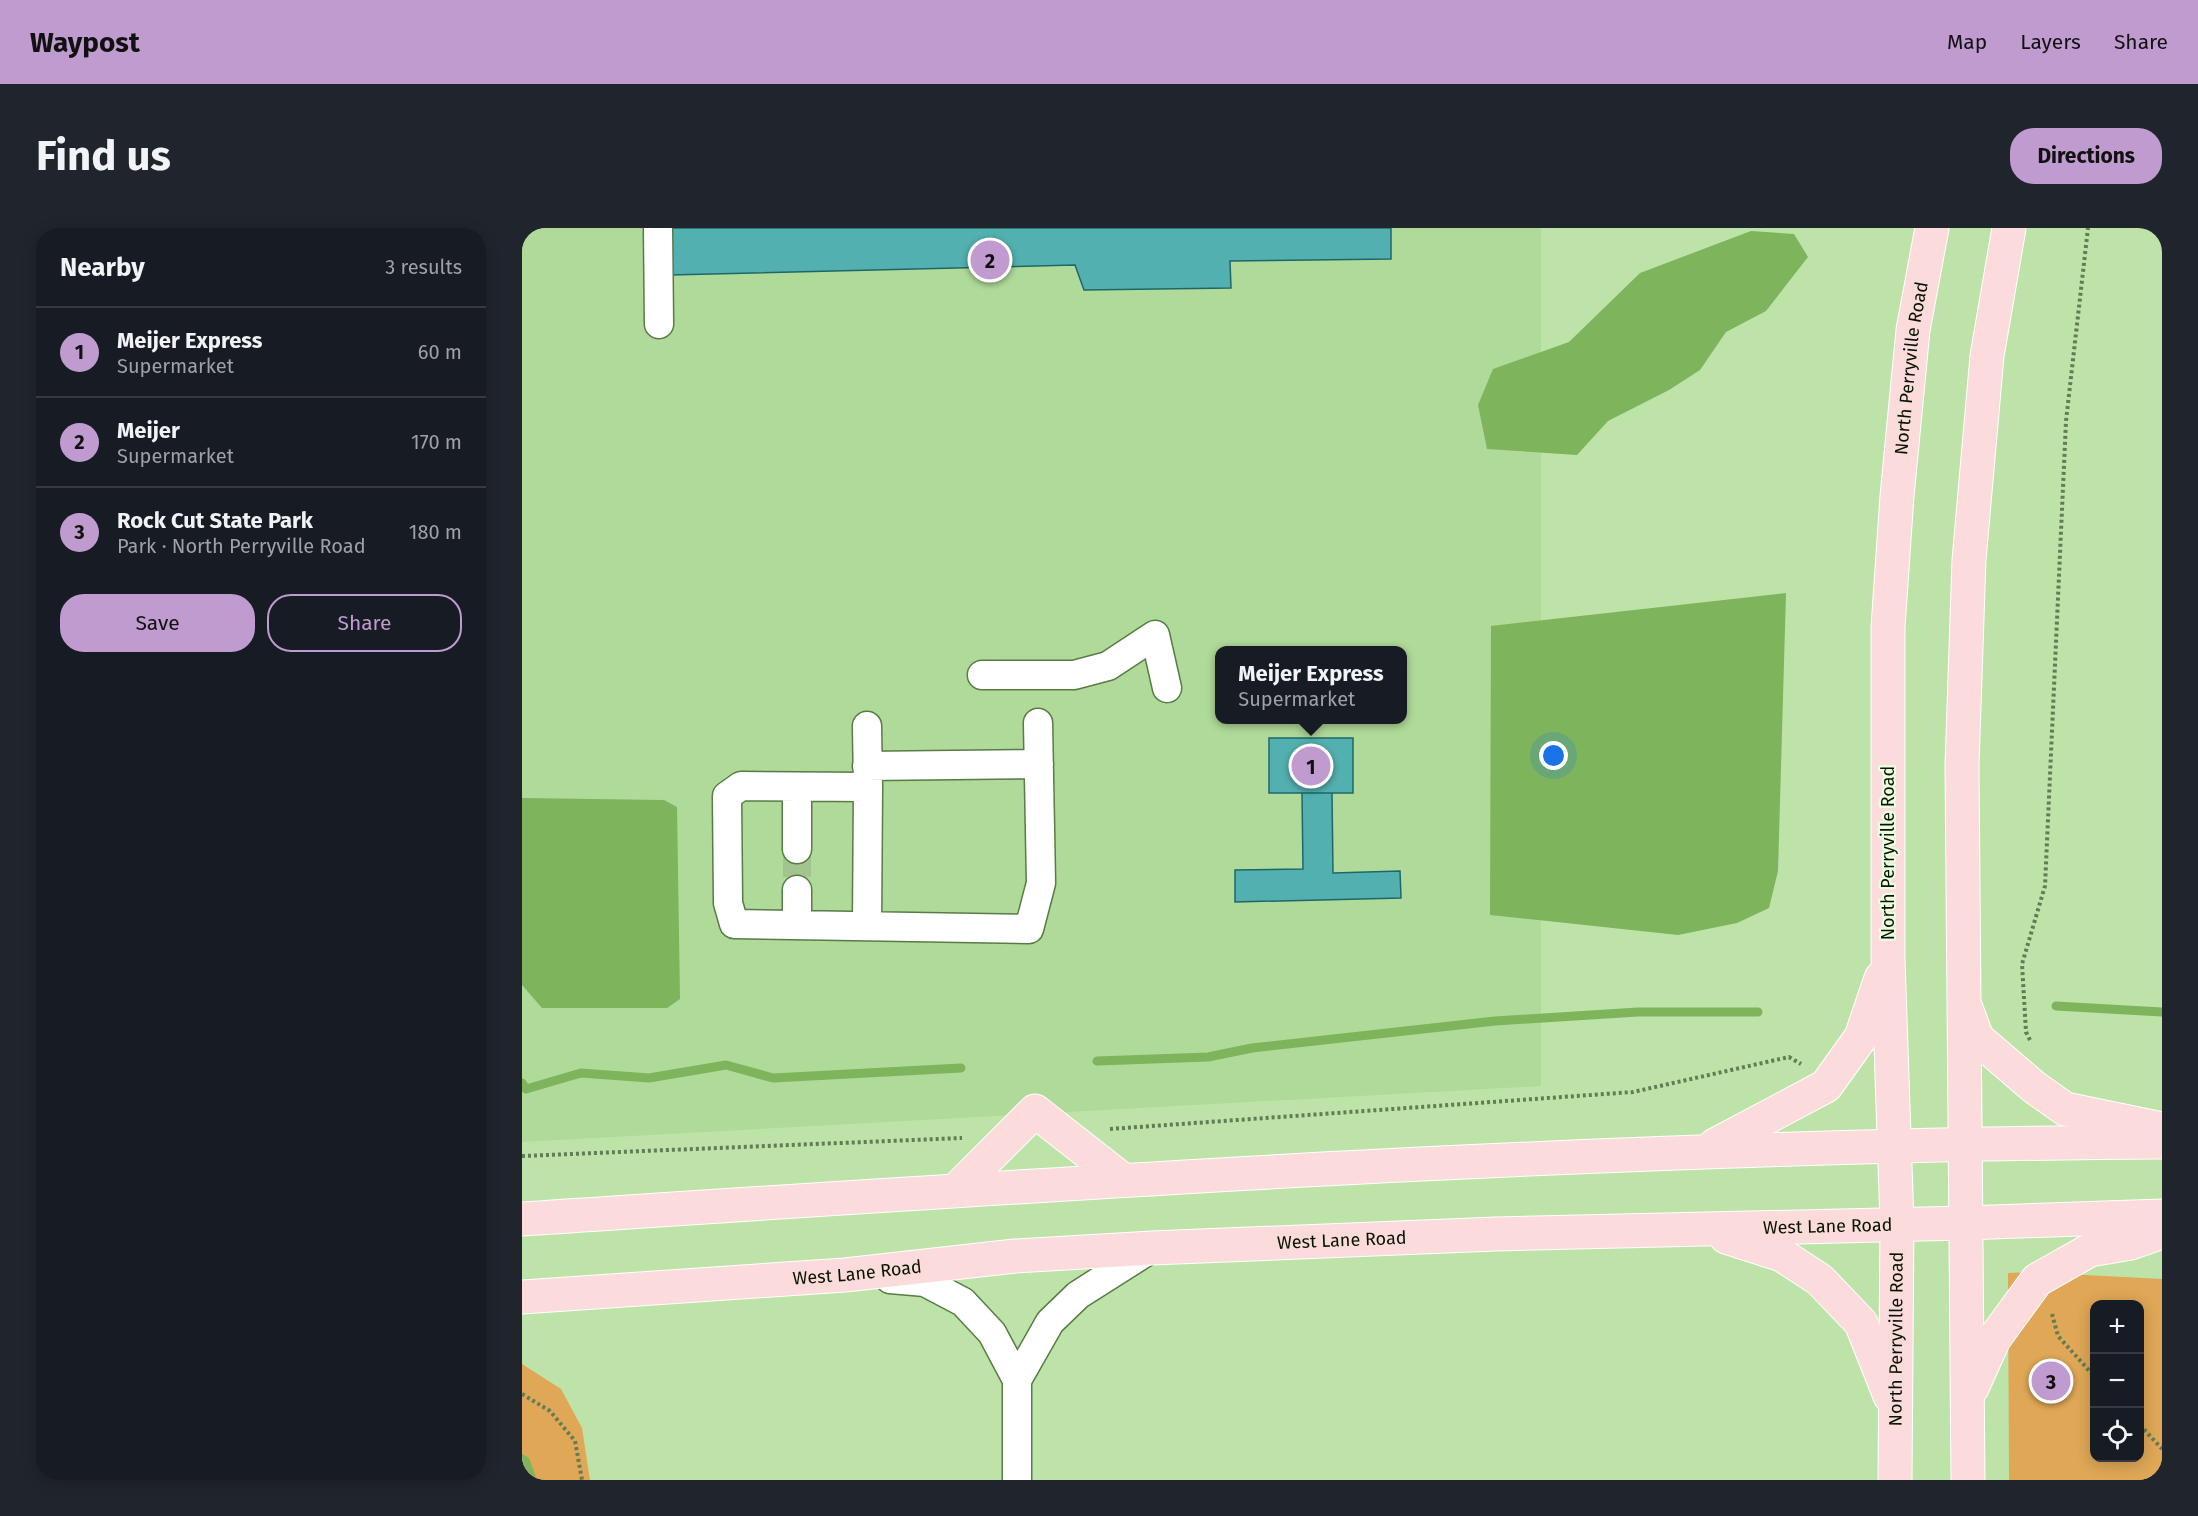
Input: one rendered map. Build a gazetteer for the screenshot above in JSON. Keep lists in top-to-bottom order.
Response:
{
  "streets": {
    "main road": ["North Perryville Road", "West Lane Road"]
  },
  "crossings": [
    ["North Perryville Road", "West Lane Road"]
  ],
  "page": {
    "header": "Waypost",
    "nav": ["Map", "Layers", "Share"],
    "buttons": [
      "Directions",
      ["Save", "Share"]
    ],
    "title": "Find us",
    "heading": ["Nearby", "3 results"],
    "pins": ["2", "1", "3"],
    "list": [
      {
        "mark": "1",
        "name": "Meijer Express",
        "note": "Supermarket",
        "value": "60 m"
      },
      {
        "mark": "2",
        "name": "Meijer",
        "note": "Supermarket",
        "value": "170 m"
      },
      {
        "mark": "3",
        "name": "Rock Cut State Park",
        "note": "Park · North Perryville Road",
        "value": "180 m"
      }
    ],
    "popup": ["Meijer Express", "Supermarket"],
    "map_buttons": ["+", "−"]
  }
}
